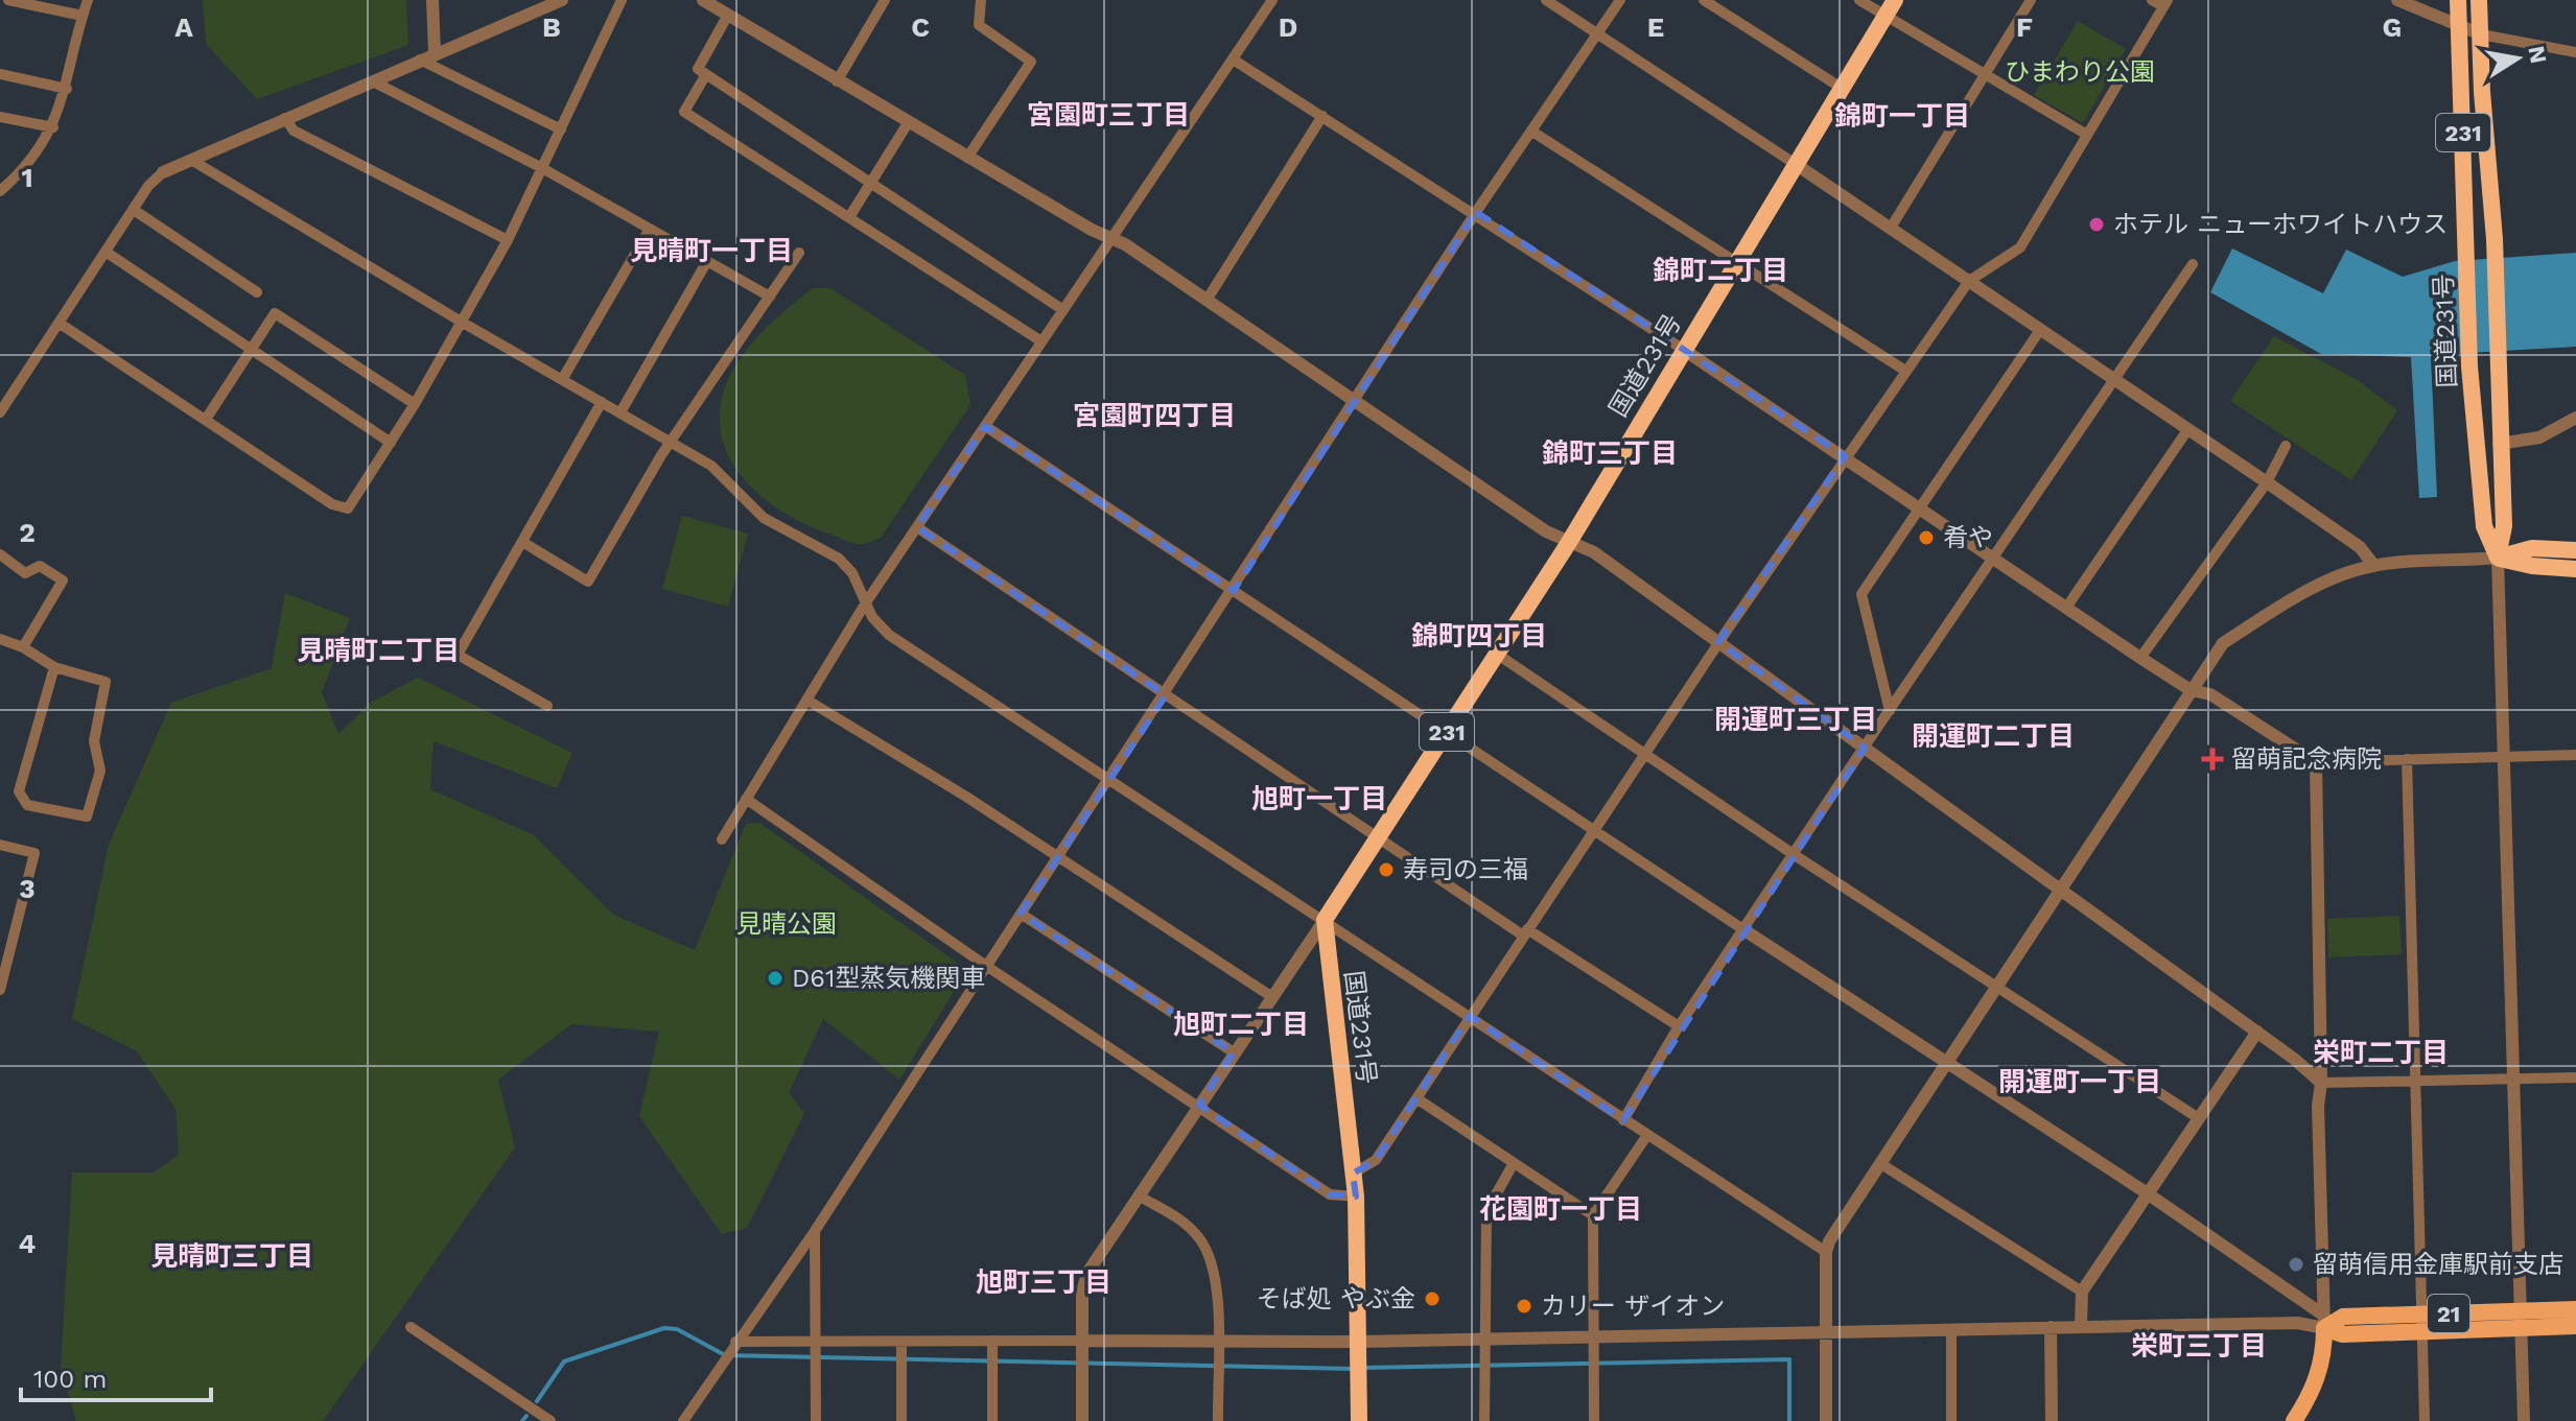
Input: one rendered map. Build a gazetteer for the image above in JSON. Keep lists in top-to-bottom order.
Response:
{
  "streets": {
    "highway": ["231", "国道231号"],
    "main road": ["21"]
  },
  "districts": [
    "宮園町三丁目",
    "錦町一丁目",
    "見晴町一丁目",
    "錦町二丁目",
    "宮園町四丁目",
    "錦町三丁目",
    "錦町四丁目",
    "見晴町二丁目",
    "開運町三丁目",
    "開運町二丁目",
    "旭町一丁目",
    "旭町二丁目",
    "栄町二丁目",
    "開運町一丁目",
    "花園町一丁目",
    "見晴町三丁目",
    "旭町三丁目",
    "栄町三丁目"
  ],
  "parks": ["ひまわり公園", "見晴公園"],
  "places": {
    "other": [
      "ホテル ニューホワイトハウス",
      "肴や",
      "寿司の三福",
      "D61型蒸気機関車",
      "留萌信用金庫駅前支店",
      "そば処 やぶ金",
      "カリー ザイオン"
    ],
    "health": ["留萌記念病院"]
  },
  "scale_bar": "100 m",
  "north": "right",
  "grid": {
    "columns": [
      "A",
      "B",
      "C",
      "D",
      "E",
      "F",
      "G"
    ],
    "rows": [
      "1",
      "2",
      "3",
      "4"
    ]
  }
}
